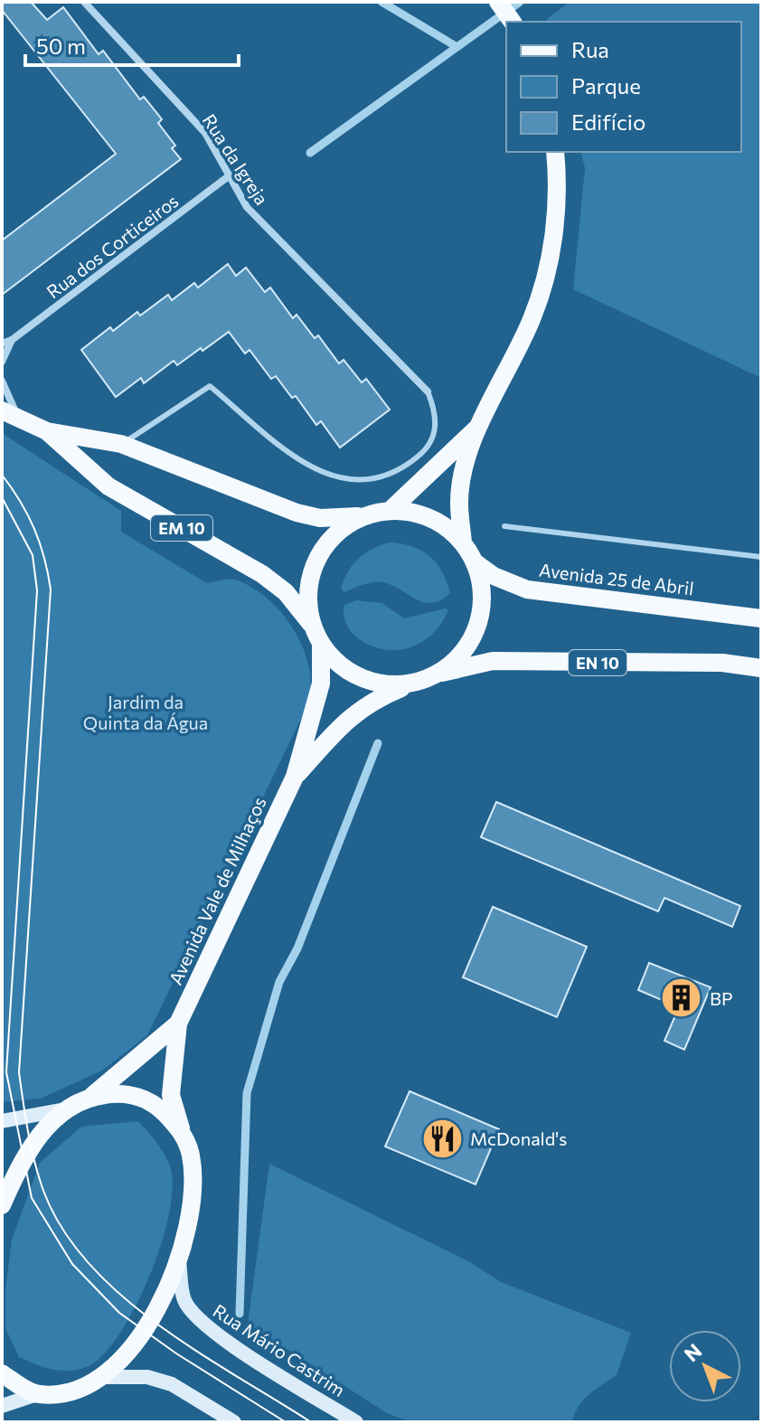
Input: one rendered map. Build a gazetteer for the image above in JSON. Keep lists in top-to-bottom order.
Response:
{
  "streets": {
    "main road": [
      "EM 10",
      "Avenida 25 de Abril",
      "EN 10",
      "Avenida Vale de Milhaços"
    ],
    "street": ["Rua da Igreja", "Rua dos Corticeiros", "Rua Mário Castrim"]
  },
  "crossings": [
    ["Rua da Igreja", "Rua dos Corticeiros"],
    ["EM 10", "Avenida 25 de Abril"],
    ["EM 10", "EN 10"],
    ["EM 10", "Avenida Vale de Milhaços"],
    ["Avenida 25 de Abril", "EN 10"],
    ["Avenida 25 de Abril", "Avenida Vale de Milhaços"],
    ["EN 10", "Avenida Vale de Milhaços"],
    ["Avenida Vale de Milhaços", "Rua Mário Castrim"]
  ],
  "parks": ["Jardim da Quinta da Água"],
  "places": {
    "building": ["BP"],
    "restaurant": ["McDonald's"]
  },
  "legend": ["Rua", "Parque", "Edifício"],
  "scale_bar": "50 m",
  "north": "top left"
}
